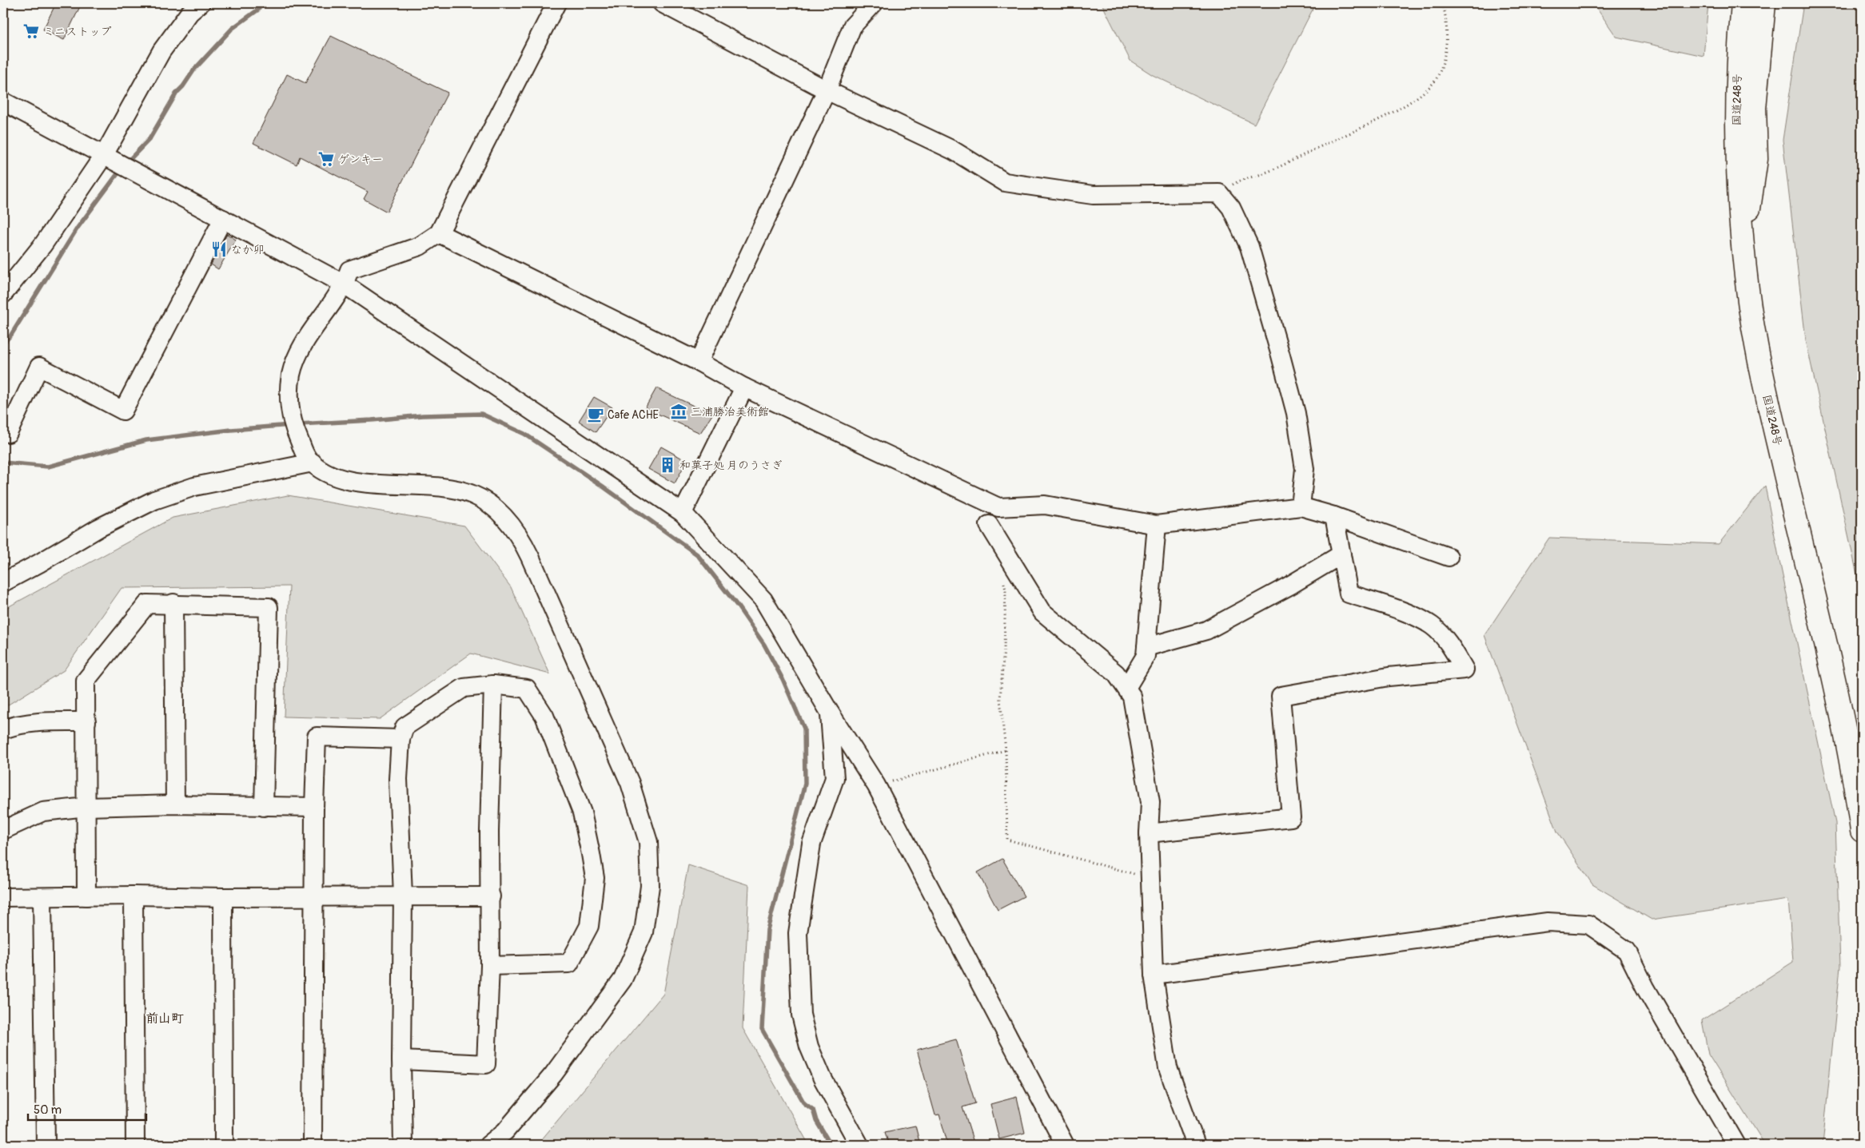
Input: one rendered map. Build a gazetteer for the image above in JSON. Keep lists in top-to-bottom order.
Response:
{
  "streets": {
    "highway": ["国道248号"]
  },
  "districts": ["前山町"],
  "places": {
    "supermarket": ["ミニストップ", "ゲンキー"],
    "restaurant": ["なか卯"],
    "museum": ["三浦勝治美術館"],
    "cafe": ["Cafe ACHE"],
    "building": ["和菓子処 月のうさぎ"]
  },
  "scale_bar": "50 m"
}
